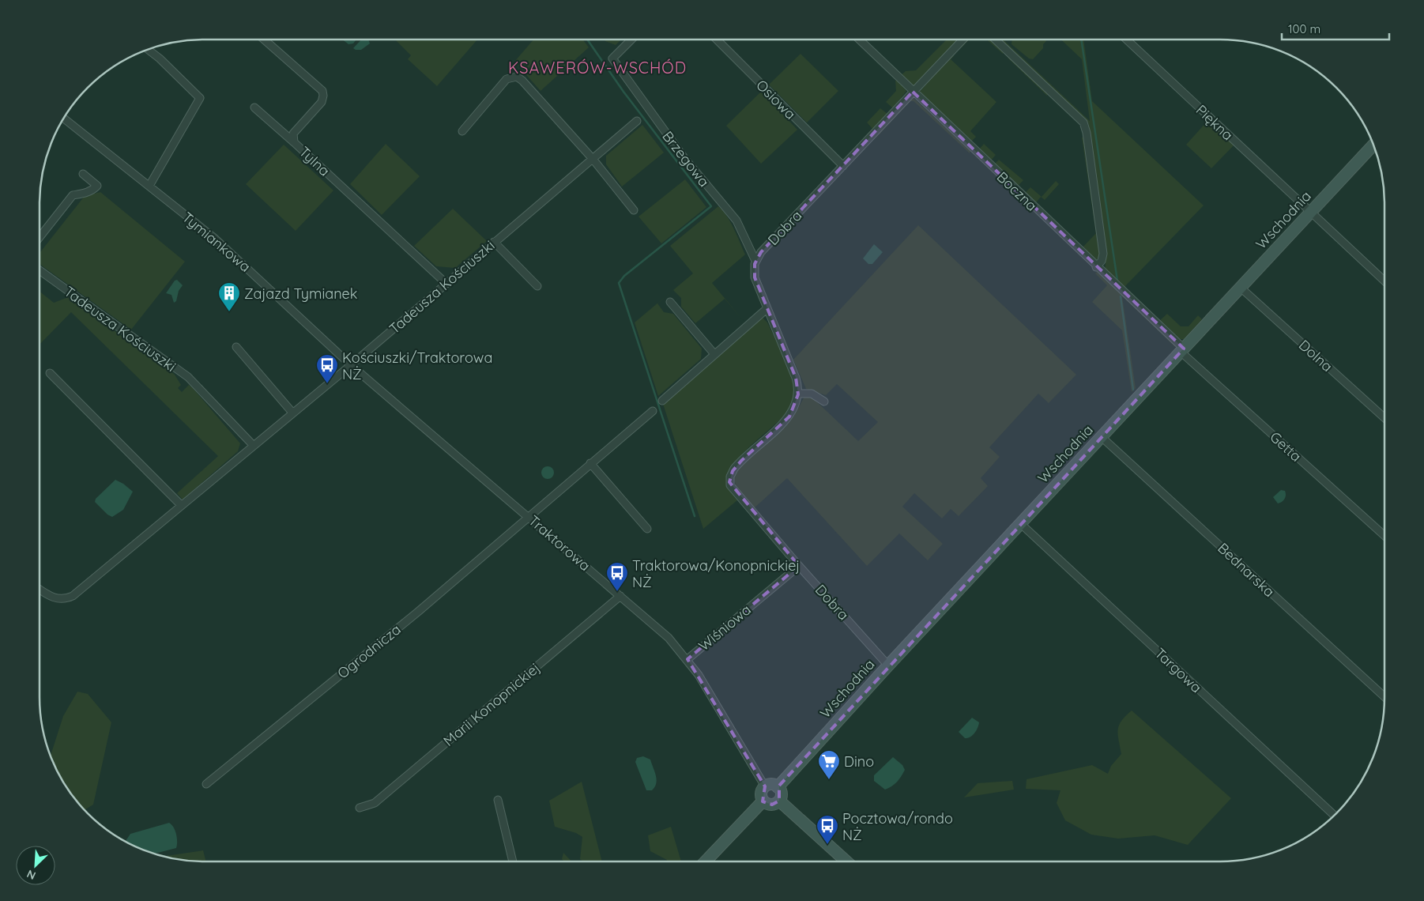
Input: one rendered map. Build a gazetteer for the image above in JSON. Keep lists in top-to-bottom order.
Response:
{
  "streets": {
    "street": [
      "Osiowa",
      "Piękna",
      "Brzegowa",
      "Tylna",
      "Boczna",
      "Wschodnia",
      "Dobra",
      "Tymiankowa",
      "Tadeusza Kościuszki",
      "Dolna",
      "Getta",
      "Traktorowa",
      "Bednarska",
      "Wiśniowa",
      "Ogrodnicza",
      "Targowa",
      "Marii Konopnickiej"
    ]
  },
  "crossings": [
    ["Osiowa", "Dobra"],
    ["Piękna", "Wschodnia"],
    ["Brzegowa", "Dobra"],
    ["Tylna", "Tadeusza Kościuszki"],
    ["Boczna", "Wschodnia"],
    ["Boczna", "Dobra"],
    ["Boczna", "Getta"],
    ["Wschodnia", "Dobra"],
    ["Wschodnia", "Dolna"],
    ["Wschodnia", "Getta"],
    ["Wschodnia", "Traktorowa"],
    ["Wschodnia", "Bednarska"],
    ["Wschodnia", "Targowa"],
    ["Dobra", "Wiśniowa"],
    ["Tymiankowa", "Tadeusza Kościuszki"],
    ["Tymiankowa", "Traktorowa"],
    ["Tadeusza Kościuszki", "Traktorowa"],
    ["Traktorowa", "Wiśniowa"],
    ["Traktorowa", "Ogrodnicza"],
    ["Traktorowa", "Marii Konopnickiej"]
  ],
  "districts": ["KSAWERÓW-WSCHÓD"],
  "places": {
    "building": ["Zajazd Tymianek"],
    "bus stop": ["Kościuszki/Traktorowa NŻ", "Traktorowa/Konopnickiej NŻ", "Pocztowa/rondo NŻ"],
    "supermarket": ["Dino"]
  },
  "scale_bar": "100 m",
  "north": "bottom left"
}
